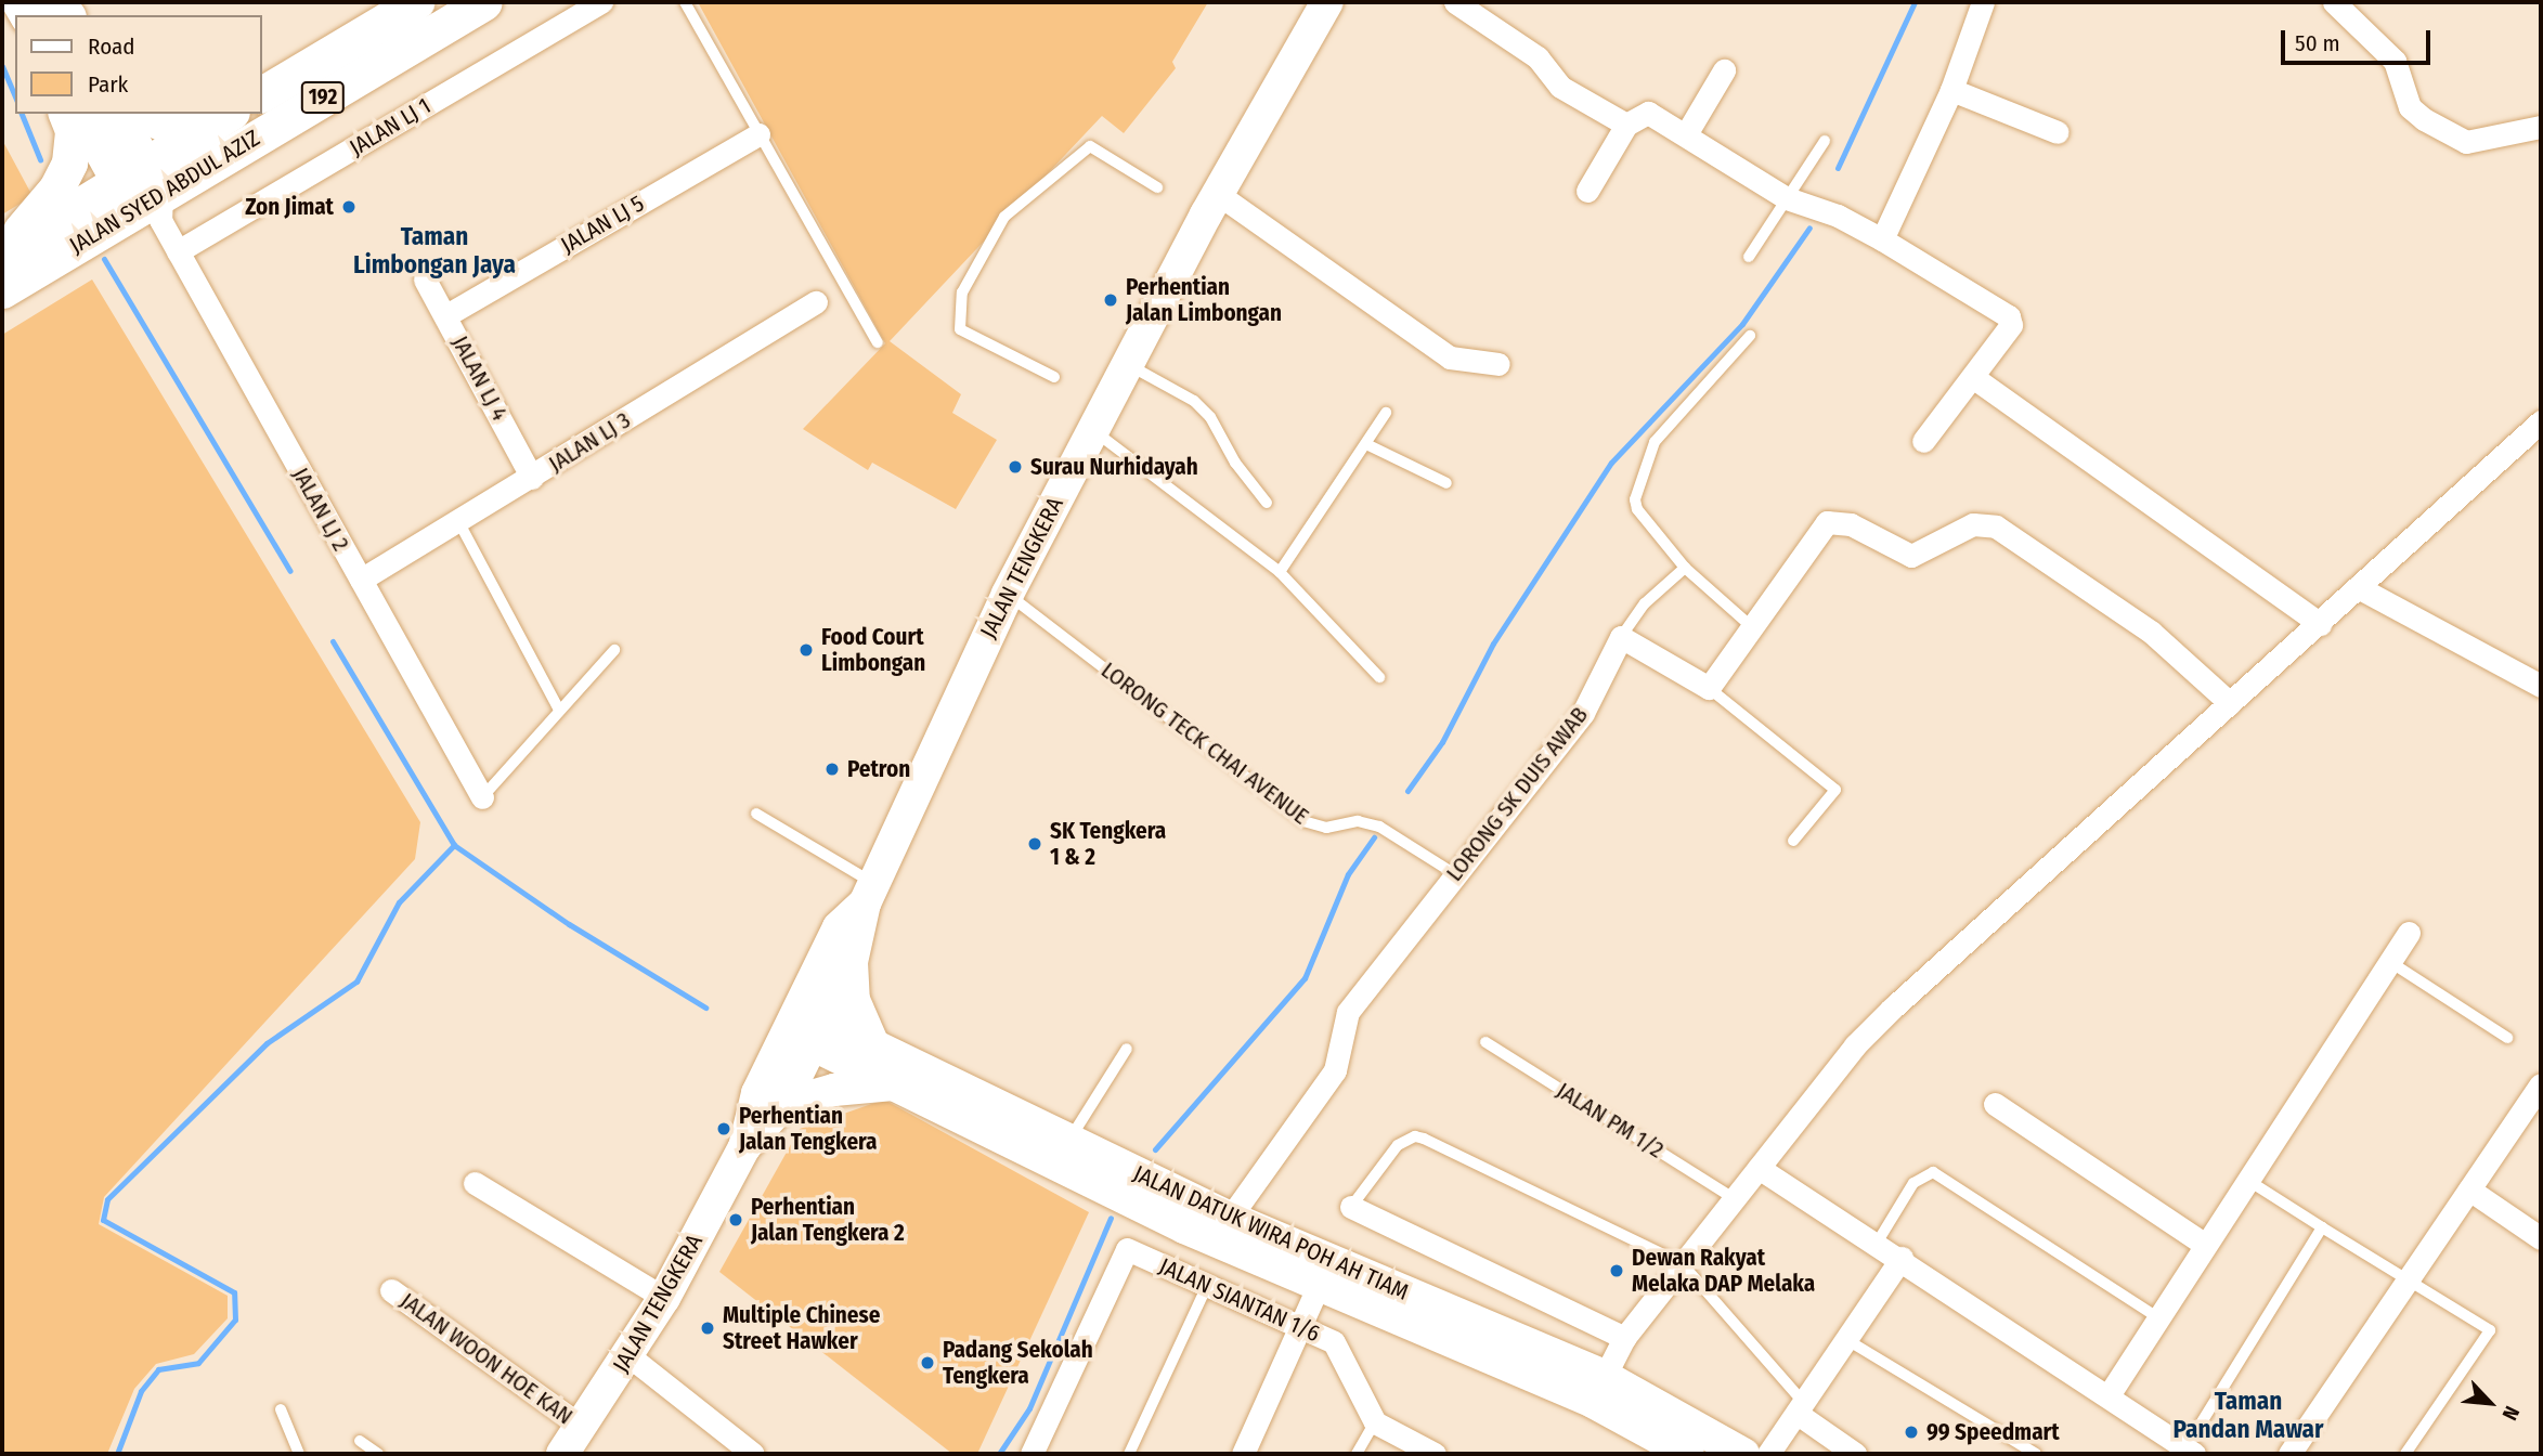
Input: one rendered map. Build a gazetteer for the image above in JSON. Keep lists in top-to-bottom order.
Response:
{
  "streets": {
    "main road": [
      "192",
      "JALAN SYED ABDUL AZIZ",
      "JALAN TENGKERA",
      "JALAN DATUK WIRA POH AH TIAM"
    ],
    "street": [
      "JALAN LJ 1",
      "JALAN LJ 5",
      "JALAN LJ 4",
      "JALAN LJ 3",
      "JALAN LJ 2",
      "LORONG SK DUIS AWAB",
      "JALAN SIANTAN 1/6",
      "JALAN WOON HOE KAN"
    ],
    "lane": ["LORONG TECK CHAI AVENUE", "JALAN PM 1/2"]
  },
  "crossings": [
    ["JALAN LJ 1", "JALAN LJ 2"],
    ["JALAN SYED ABDUL AZIZ", "JALAN LJ 2"],
    ["JALAN LJ 5", "JALAN LJ 4"],
    ["JALAN LJ 4", "JALAN LJ 3"],
    ["JALAN LJ 3", "JALAN LJ 2"],
    ["JALAN TENGKERA", "LORONG TECK CHAI AVENUE"],
    ["JALAN TENGKERA", "JALAN DATUK WIRA POH AH TIAM"],
    ["JALAN TENGKERA", "JALAN WOON HOE KAN"],
    ["LORONG TECK CHAI AVENUE", "LORONG SK DUIS AWAB"],
    ["LORONG SK DUIS AWAB", "JALAN DATUK WIRA POH AH TIAM"]
  ],
  "districts": ["Taman Limbongan Jaya", "Taman Pandan Mawar"],
  "places": [
    "Zon Jimat",
    "Perhentian Jalan Limbongan",
    "Surau Nurhidayah",
    "Food Court Limbongan",
    "Petron",
    "SK Tengkera 1 & 2",
    "Perhentian Jalan Tengkera",
    "Perhentian Jalan Tengkera 2",
    "Dewan Rakyat Melaka DAP Melaka",
    "Multiple Chinese Street Hawker",
    "Padang Sekolah Tengkera",
    "99 Speedmart"
  ],
  "legend": ["Road", "Park"],
  "scale_bar": "50 m",
  "north": "bottom right"
}
